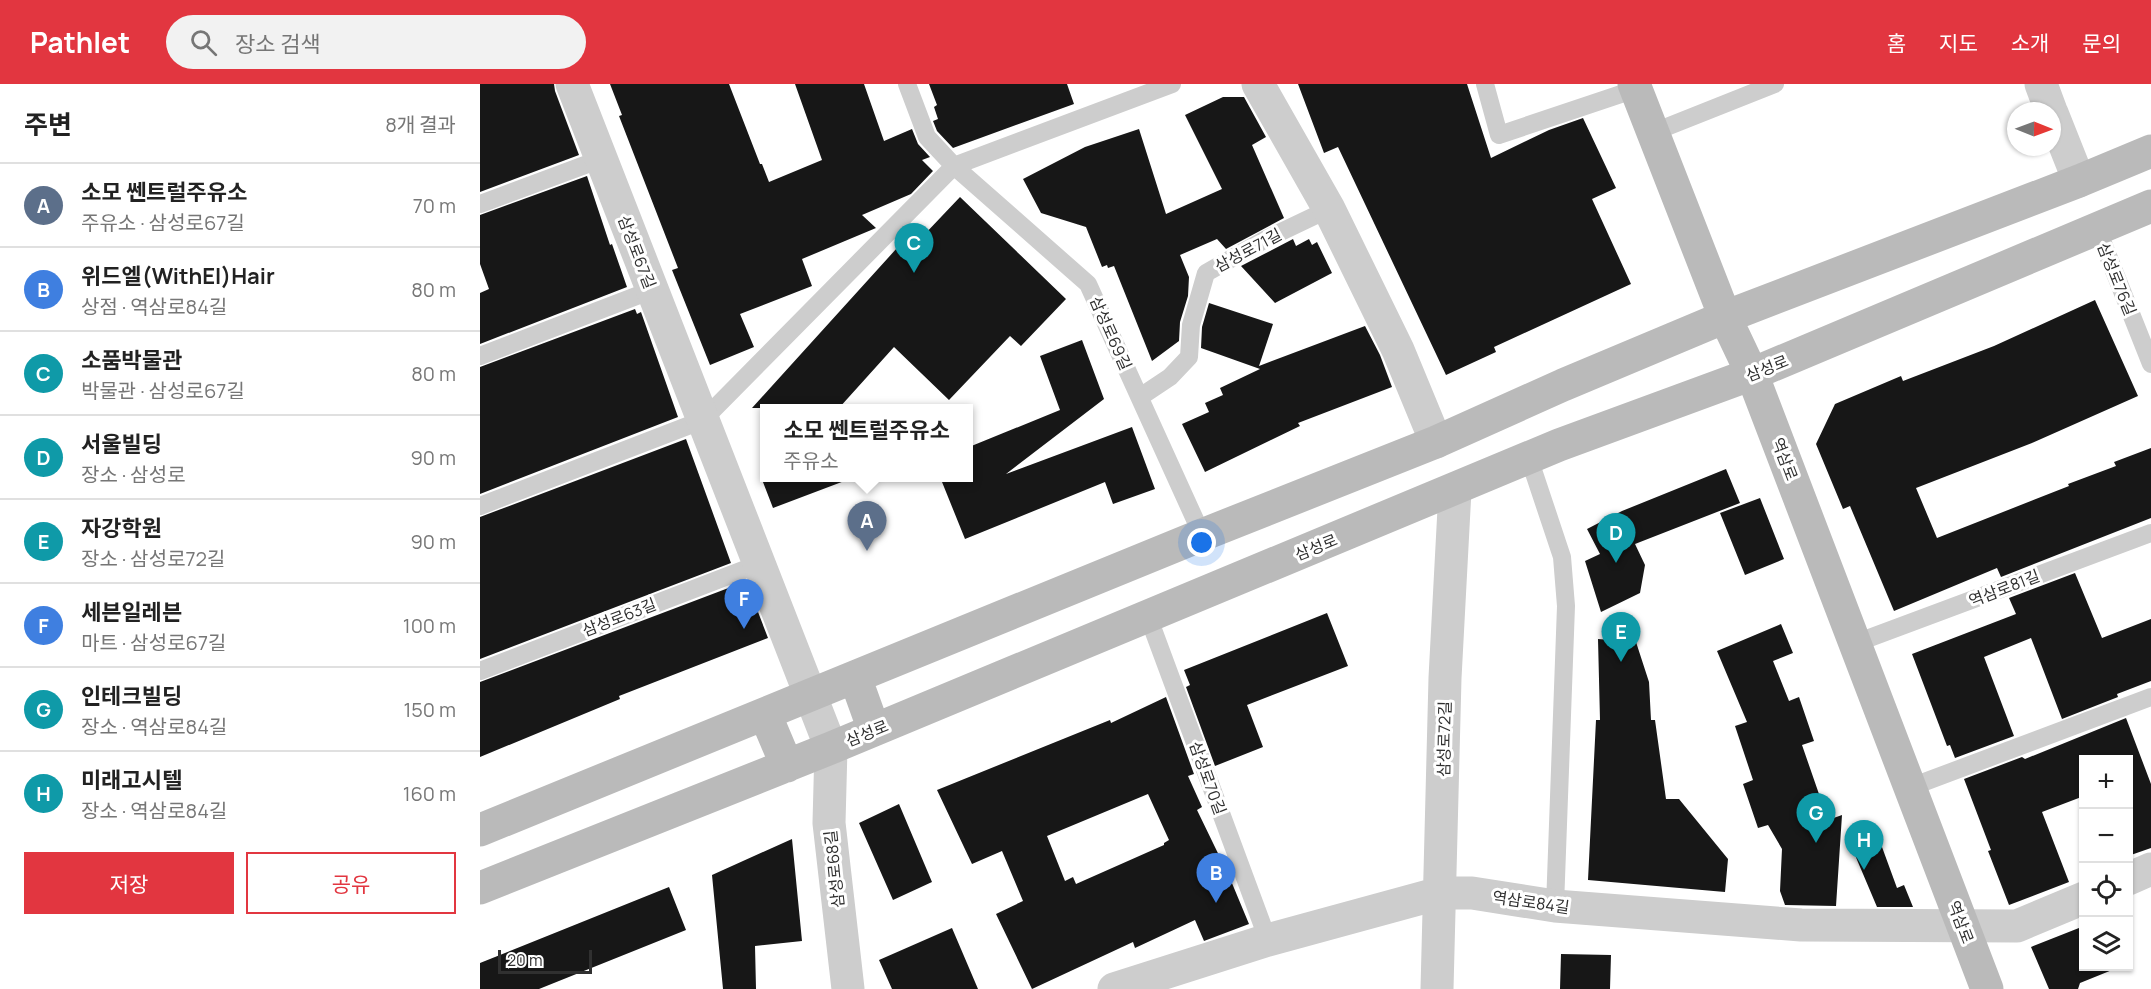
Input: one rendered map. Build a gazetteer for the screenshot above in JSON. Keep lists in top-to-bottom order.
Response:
{
  "streets": {
    "main road": ["삼성로", "역삼로"],
    "street": [
      "삼성로67길",
      "삼성로72길",
      "삼성로68길",
      "역삼로84길"
    ],
    "lane": [
      "삼성로71길",
      "삼성로76길",
      "삼성로69길",
      "역삼로81길",
      "삼성로63길",
      "삼성로70길"
    ]
  },
  "crossings": [
    ["삼성로71길", "삼성로69길"],
    ["삼성로67길", "삼성로"],
    ["삼성로67길", "삼성로63길"],
    ["삼성로67길", "삼성로68길"],
    ["삼성로76길", "삼성로"],
    ["삼성로", "역삼로"],
    ["삼성로", "삼성로72길"],
    ["삼성로", "삼성로70길"],
    ["삼성로", "삼성로68길"],
    ["역삼로", "역삼로81길"],
    ["역삼로", "역삼로84길"],
    ["삼성로72길", "역삼로84길"],
    ["삼성로70길", "역삼로84길"]
  ],
  "scale_bar": "20 m",
  "north": "right",
  "page": {
    "header": "Pathlet",
    "search": "장소 검색",
    "nav": [
      "홈",
      "지도",
      "소개",
      "문의"
    ],
    "heading": ["주변", "8개 결과"],
    "list": [
      {
        "mark": "A",
        "name": "소모 쎈트럴주유소",
        "note": "주유소 · 삼성로67길",
        "value": "70 m"
      },
      {
        "mark": "B",
        "name": "위드엘(WithEl)Hair",
        "note": "상점 · 역삼로84길",
        "value": "80 m"
      },
      {
        "mark": "C",
        "name": "소품박물관",
        "note": "박물관 · 삼성로67길",
        "value": "80 m"
      },
      {
        "mark": "D",
        "name": "서울빌딩",
        "note": "장소 · 삼성로",
        "value": "90 m"
      },
      {
        "mark": "E",
        "name": "자강학원",
        "note": "장소 · 삼성로72길",
        "value": "90 m"
      },
      {
        "mark": "F",
        "name": "세븐일레븐",
        "note": "마트 · 삼성로67길",
        "value": "100 m"
      },
      {
        "mark": "G",
        "name": "인테크빌딩",
        "note": "장소 · 역삼로84길",
        "value": "150 m"
      },
      {
        "mark": "H",
        "name": "미래고시텔",
        "note": "장소 · 역삼로84길",
        "value": "160 m"
      }
    ],
    "pins": [
      "C",
      "A",
      "D",
      "F",
      "E",
      "G",
      "H",
      "B"
    ],
    "popup": ["소모 쎈트럴주유소", "주유소"],
    "map_buttons": ["+", "−"],
    "buttons": ["저장", "공유"],
    "scale": "20 m"
  }
}
